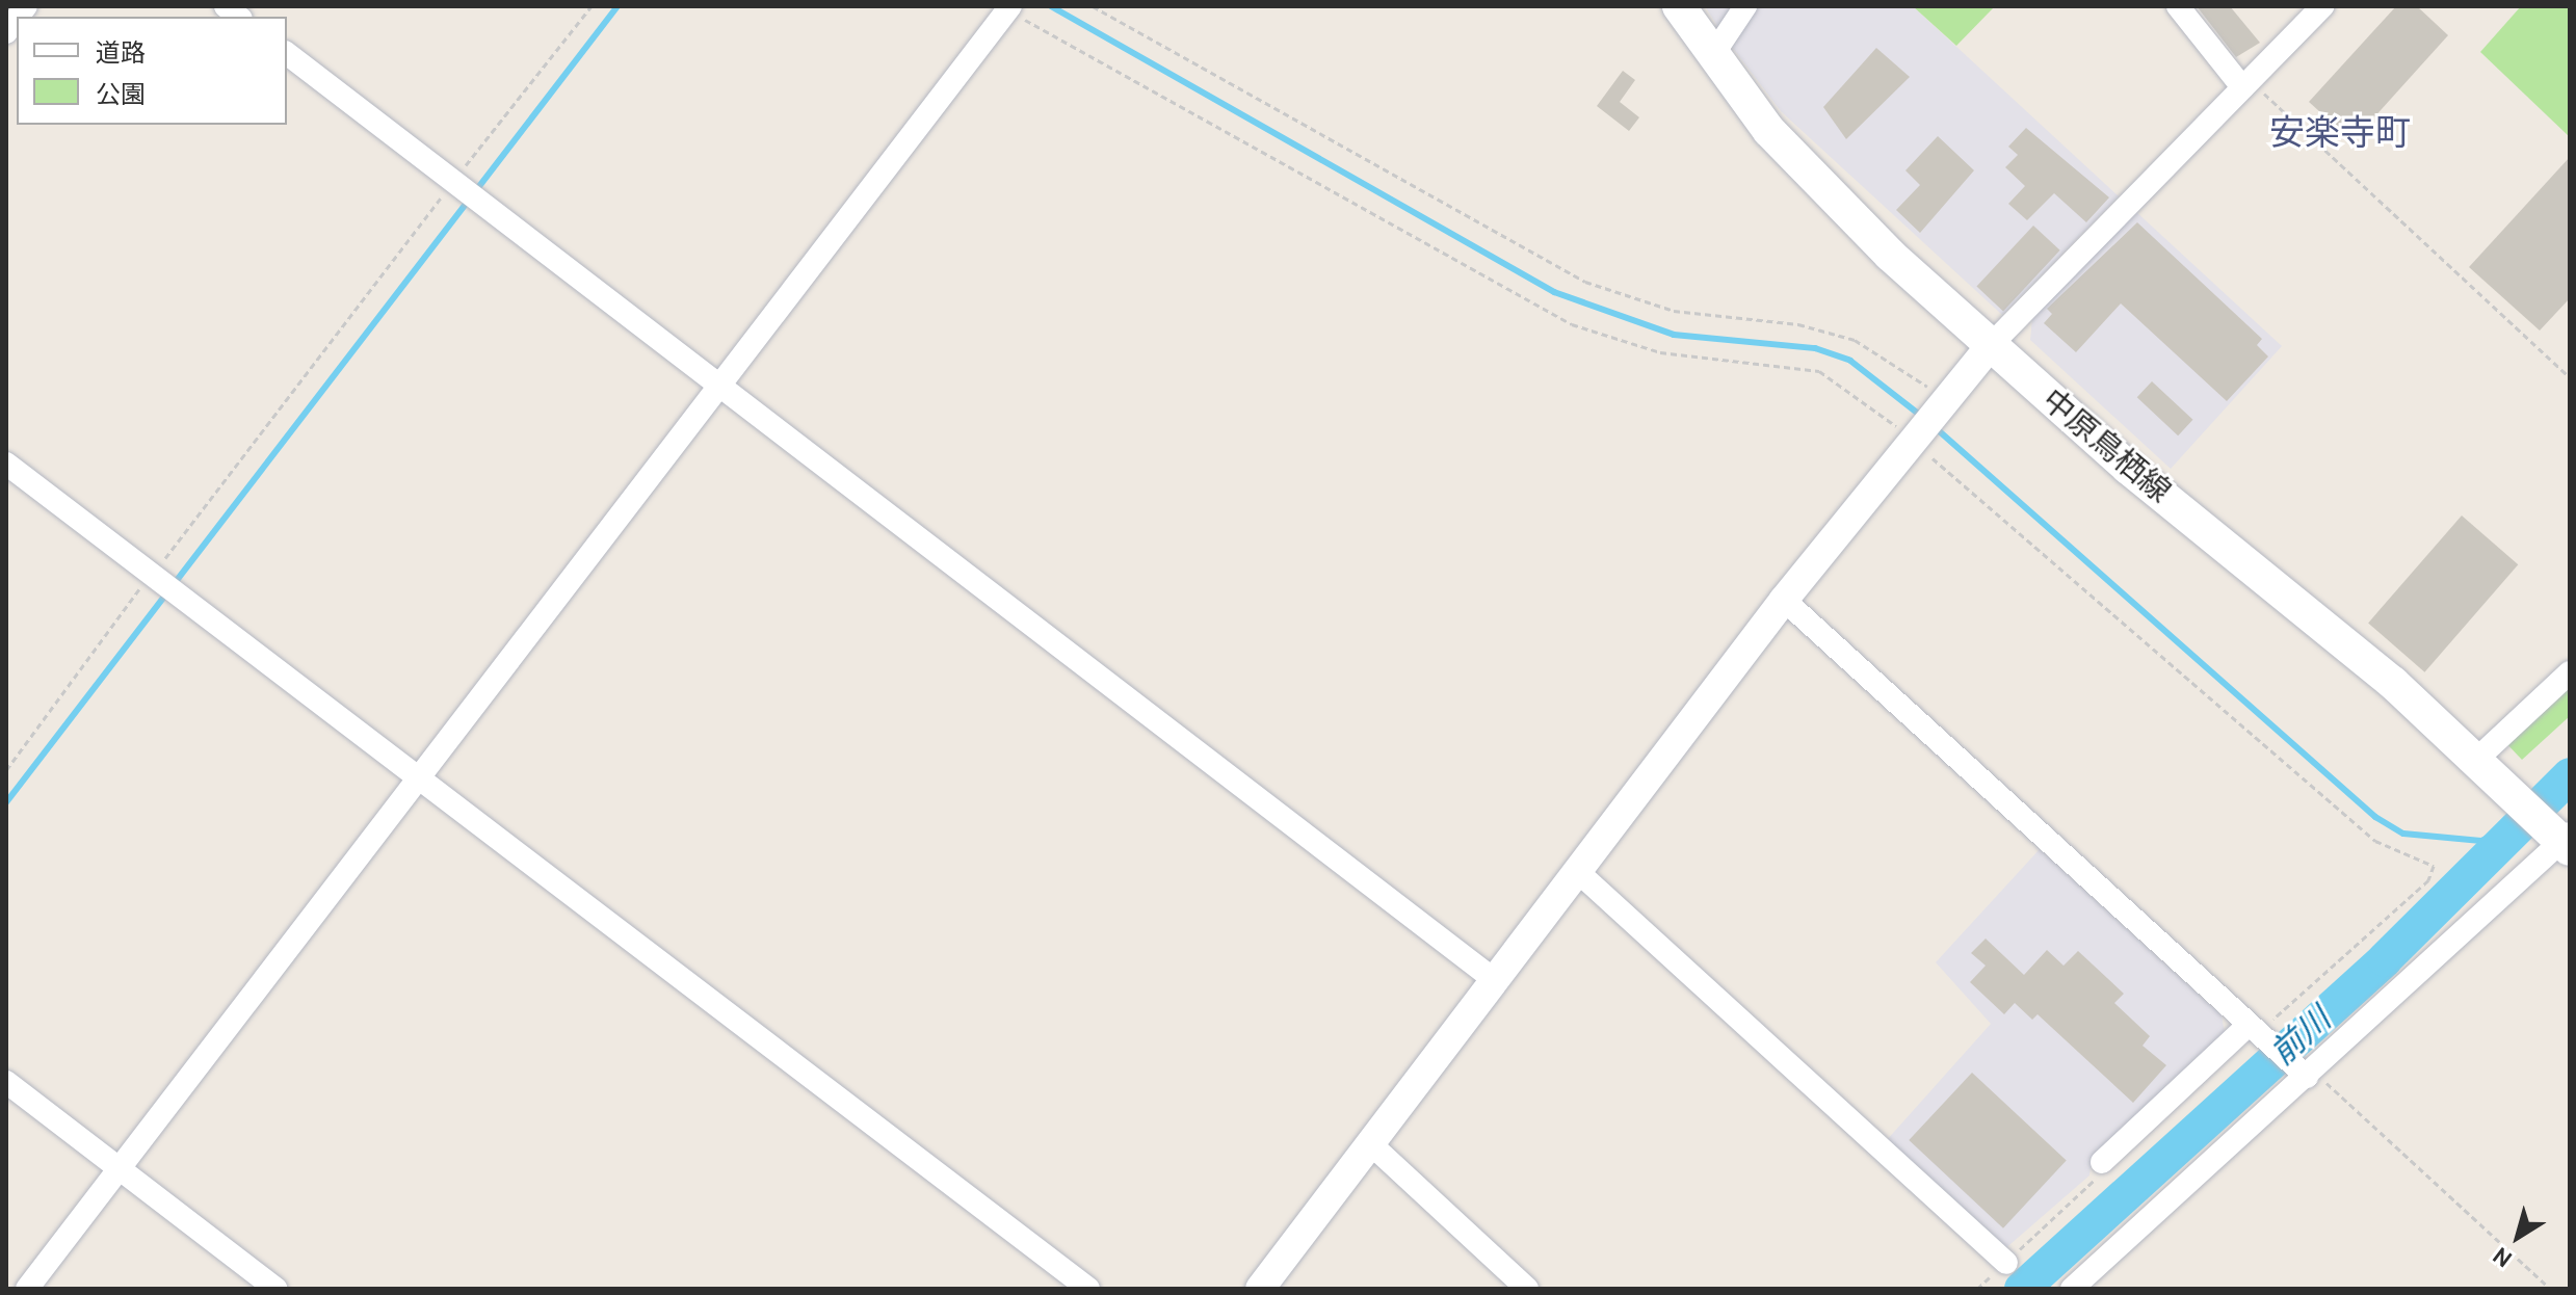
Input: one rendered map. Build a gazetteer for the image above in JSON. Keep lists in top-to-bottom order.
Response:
{
  "streets": {
    "main road": ["中原鳥栖線"]
  },
  "districts": ["安楽寺町"],
  "water": ["前川"],
  "legend": ["道路", "公園"],
  "north": "bottom left"
}
